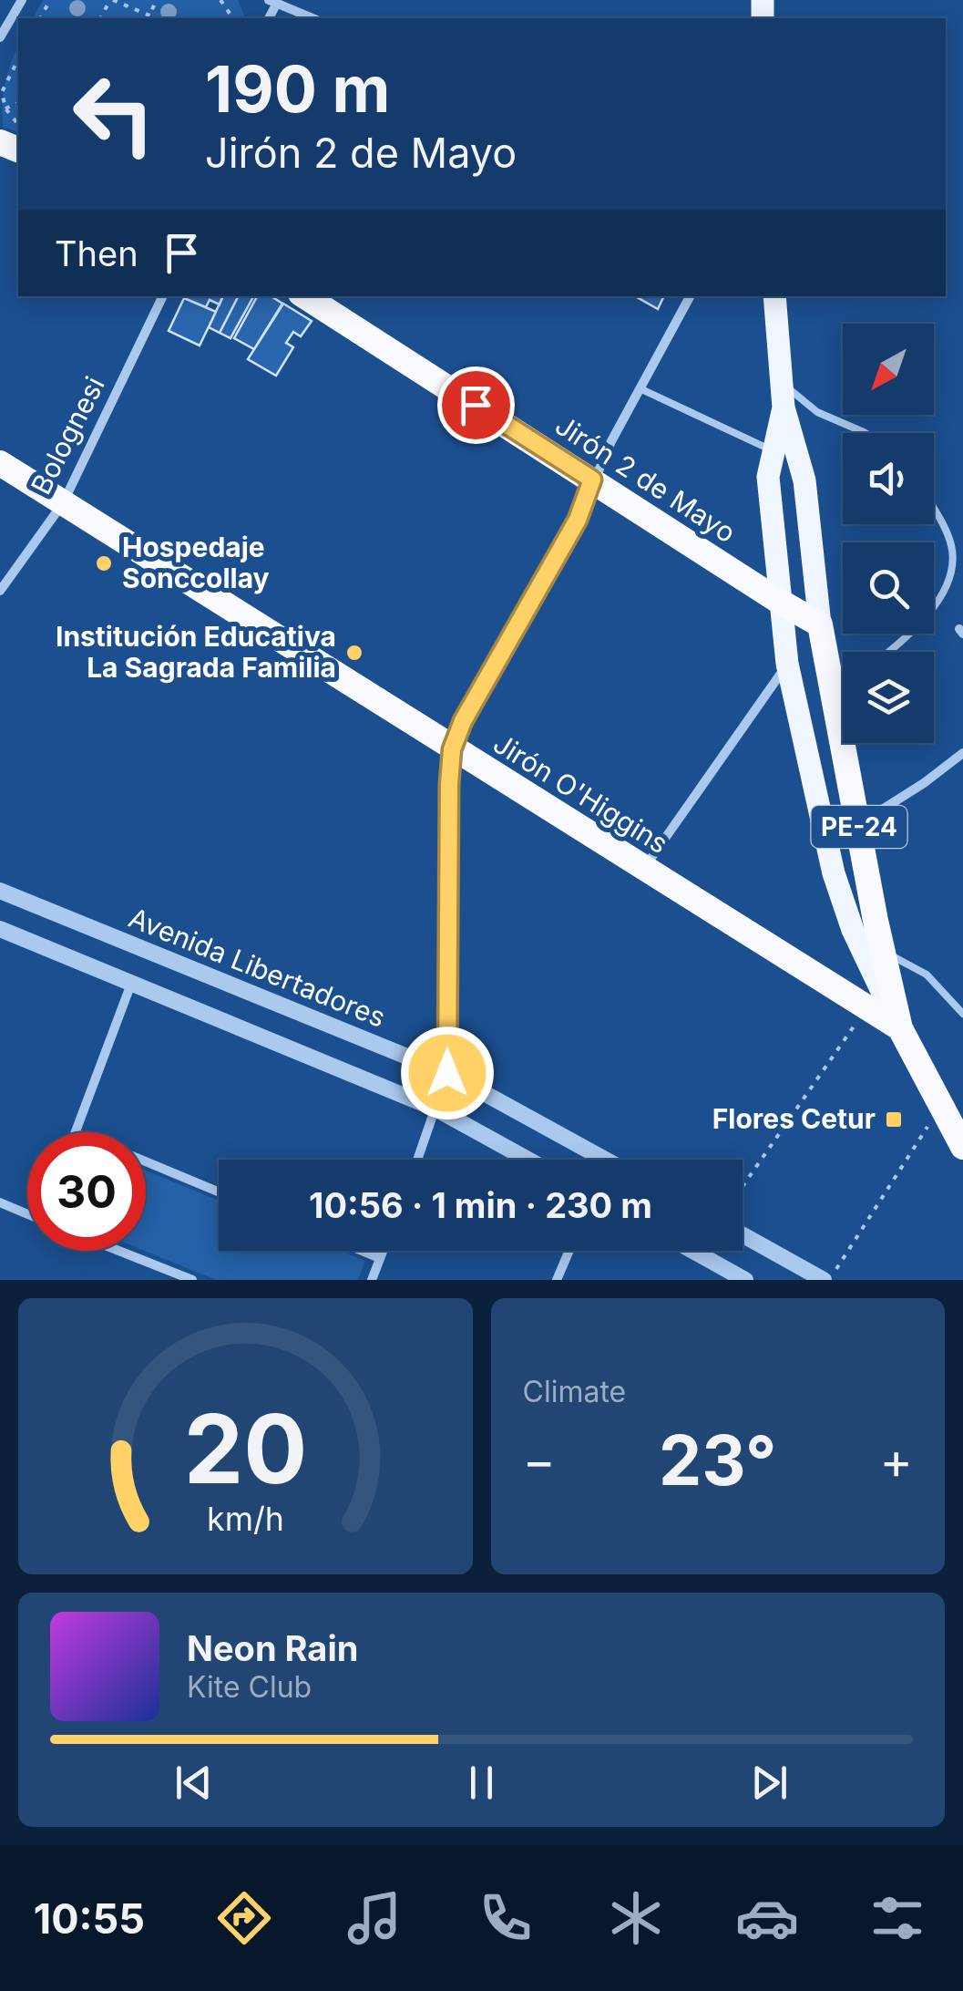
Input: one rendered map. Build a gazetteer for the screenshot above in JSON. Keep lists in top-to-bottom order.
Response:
{
  "streets": {
    "highway": ["Jirón 2 de Mayo", "Jirón O'Higgins", "PE-24"],
    "street": ["Bolognesi", "Avenida Libertadores"]
  },
  "crossings": [
    ["Bolognesi", "Jirón O'Higgins"],
    ["Jirón 2 de Mayo", "PE-24"],
    ["Jirón O'Higgins", "PE-24"]
  ],
  "places": {
    "other": ["Hospedaje Sonccollay", "Institución Educativa La Sagrada Familia"],
    "transit": ["Flores Cetur"]
  },
  "north": "bottom left",
  "page": {
    "turn": ["190 m", "Jirón 2 de Mayo"],
    "then": "Then",
    "limit": "30",
    "trip": "10:56 · 1 min · 230 m",
    "tile": "Climate",
    "heat": ["−", "23°", "+"],
    "song": ["Neon Rain", "Kite Club"],
    "tabs": "10:55",
    "gauge": ["20", "km/h"]
  }
}
